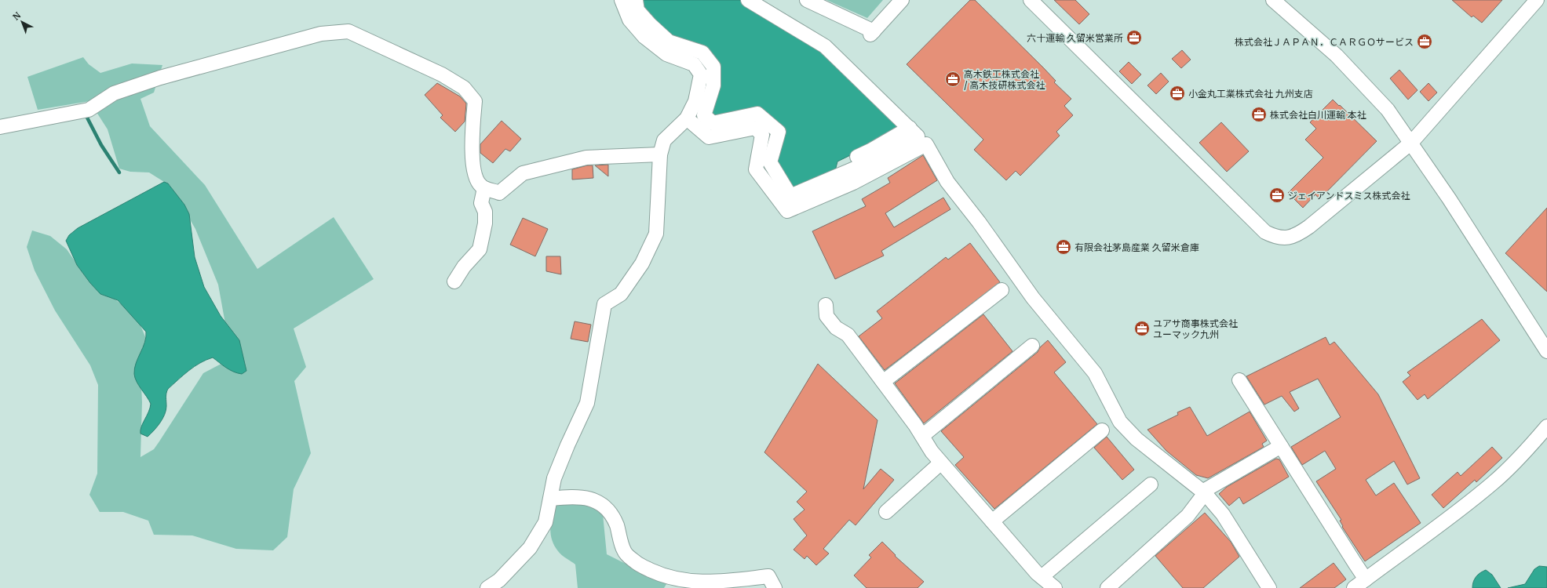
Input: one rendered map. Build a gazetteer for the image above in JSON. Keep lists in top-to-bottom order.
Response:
{
  "places": {
    "office": [
      "六十運輸 久留米営業所",
      "株式会社ＪＡＰＡＮ．ＣＡＲＧＯサービス",
      "高木鉄工株式会社 / 高木技研株式会社",
      "小金丸工業株式会社 九州支店",
      "株式会社白川運輸 本社",
      "ジェイアンドスミス株式会社",
      "有限会社茅島産業 久留米倉庫",
      "ユアサ商事株式会社 ユーマック九州"
    ]
  },
  "north": "top left"
}
